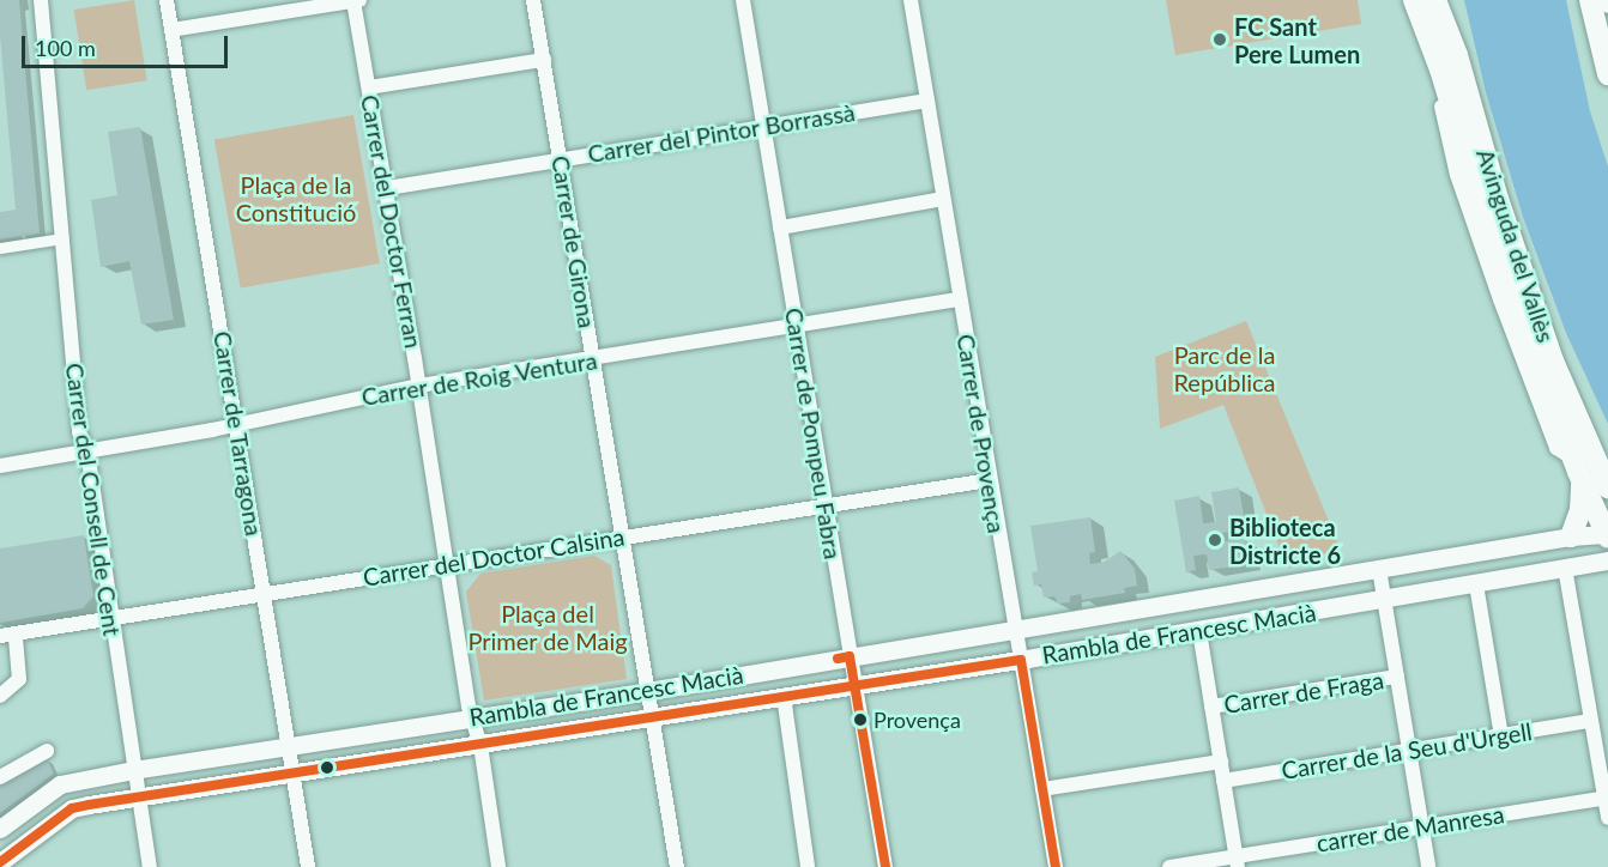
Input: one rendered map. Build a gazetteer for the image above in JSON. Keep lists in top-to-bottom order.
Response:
{
  "streets": {
    "main road": ["Avinguda del Vallès"],
    "street": [
      "Carrer del Pintor Borrassà",
      "Carrer del Doctor Ferran",
      "Carrer de Girona",
      "Carrer de Roig Ventura",
      "Carrer de Tarragona",
      "Carrer de Pompeu Fabra",
      "Carrer de Provença",
      "Carrer del Consell de Cent",
      "Carrer del Doctor Calsina",
      "Rambla de Francesc Macià",
      "Carrer de Fraga",
      "Carrer de la Seu d'Urgell",
      "carrer de Manresa"
    ]
  },
  "crossings": [
    ["Carrer del Pintor Borrassà", "Carrer del Doctor Ferran"],
    ["Carrer del Pintor Borrassà", "Carrer de Girona"],
    ["Carrer del Pintor Borrassà", "Carrer de Pompeu Fabra"],
    ["Carrer del Pintor Borrassà", "Carrer de Provença"],
    ["Carrer del Doctor Ferran", "Carrer de Roig Ventura"],
    ["Carrer del Doctor Ferran", "Carrer del Doctor Calsina"],
    ["Carrer del Doctor Ferran", "Rambla de Francesc Macià"],
    ["Carrer de Girona", "Carrer de Roig Ventura"],
    ["Carrer de Girona", "Carrer del Doctor Calsina"],
    ["Carrer de Girona", "Rambla de Francesc Macià"],
    ["Avinguda del Vallès", "Rambla de Francesc Macià"],
    ["Carrer de Roig Ventura", "Carrer de Tarragona"],
    ["Carrer de Roig Ventura", "Carrer de Pompeu Fabra"],
    ["Carrer de Roig Ventura", "Carrer de Provença"],
    ["Carrer de Roig Ventura", "Carrer del Consell de Cent"],
    ["Carrer de Tarragona", "Carrer del Doctor Calsina"],
    ["Carrer de Tarragona", "Rambla de Francesc Macià"],
    ["Carrer de Pompeu Fabra", "Carrer del Doctor Calsina"],
    ["Carrer de Pompeu Fabra", "Rambla de Francesc Macià"],
    ["Carrer de Provença", "Carrer del Doctor Calsina"],
    ["Carrer de Provença", "Rambla de Francesc Macià"],
    ["Carrer del Consell de Cent", "Carrer del Doctor Calsina"],
    ["Carrer del Consell de Cent", "Rambla de Francesc Macià"]
  ],
  "parks": ["Plaça de la Constitució", "Parc de la República", "Plaça del Primer de Maig"],
  "places": ["FC Sant Pere Lumen", "Biblioteca Districte 6", "Provença"],
  "scale_bar": "100 m"
}
